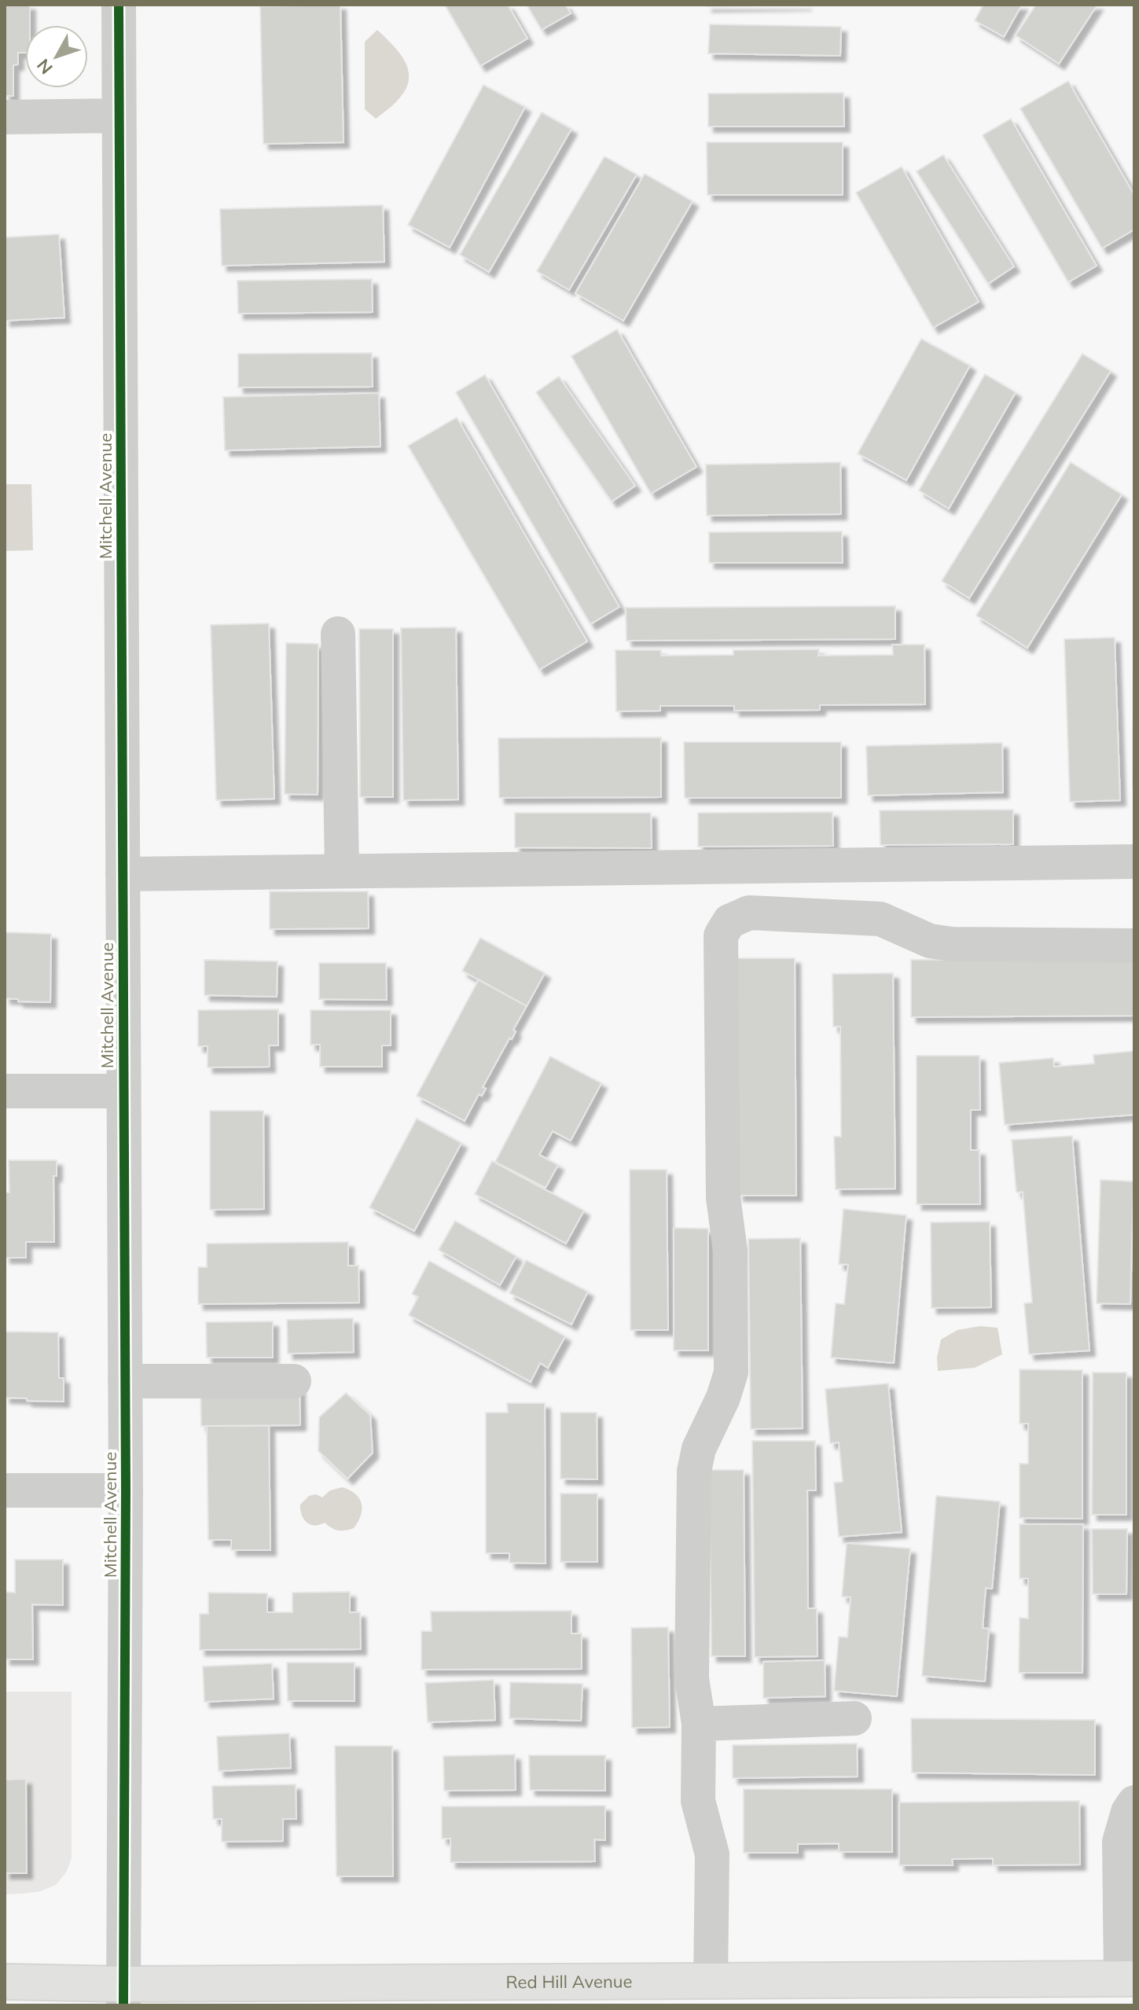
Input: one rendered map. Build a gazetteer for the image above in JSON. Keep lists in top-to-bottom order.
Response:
{
  "streets": {
    "main road": ["Red Hill Avenue"],
    "street": ["Mitchell Avenue"]
  },
  "crossings": [
    ["Mitchell Avenue", "Red Hill Avenue"]
  ],
  "north": "bottom left"
}
